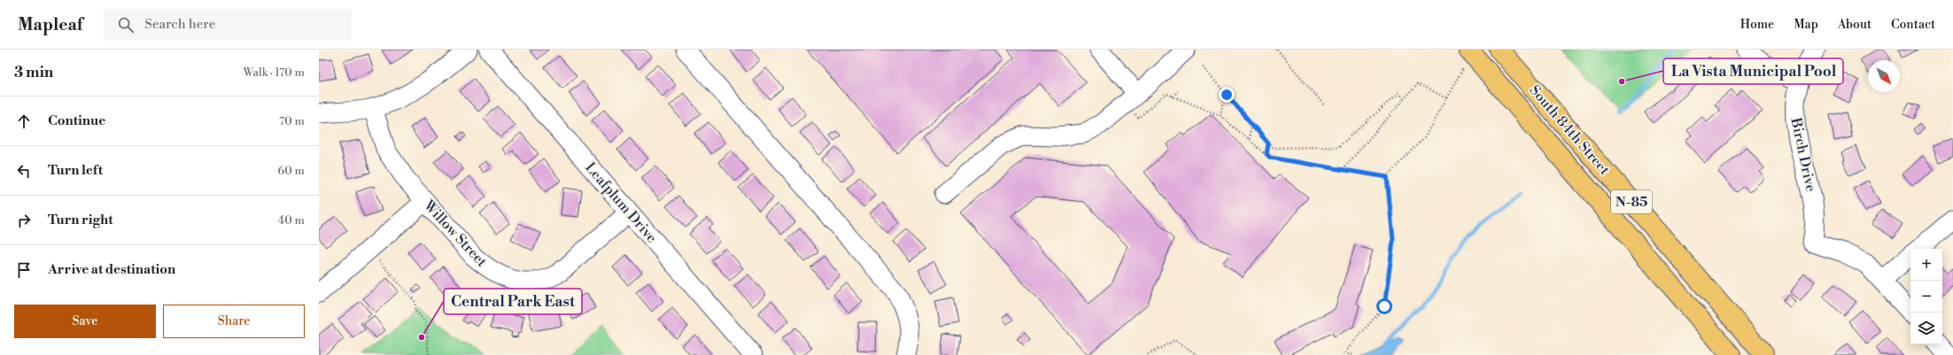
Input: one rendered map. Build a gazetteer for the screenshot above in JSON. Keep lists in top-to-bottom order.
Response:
{
  "streets": {
    "main road": ["South 84th Street", "N-85"],
    "street": ["Birch Drive", "Leafplum Drive", "Willow Street"]
  },
  "crossings": [
    ["Leafplum Drive", "Willow Street"]
  ],
  "places": ["La Vista Municipal Pool", "Central Park East"],
  "north": "bottom right",
  "page": {
    "header": "Mapleaf",
    "search": "Search here",
    "nav": [
      "Home",
      "Map",
      "About",
      "Contact"
    ],
    "heading": ["3 min", "Walk · 170 m"],
    "list": [
      ["Continue", "70 m"],
      ["Turn left", "60 m"],
      ["Turn right", "40 m"],
      "Arrive at destination"
    ],
    "map_buttons": ["+", "−"],
    "buttons": ["Save", "Share"]
  }
}
